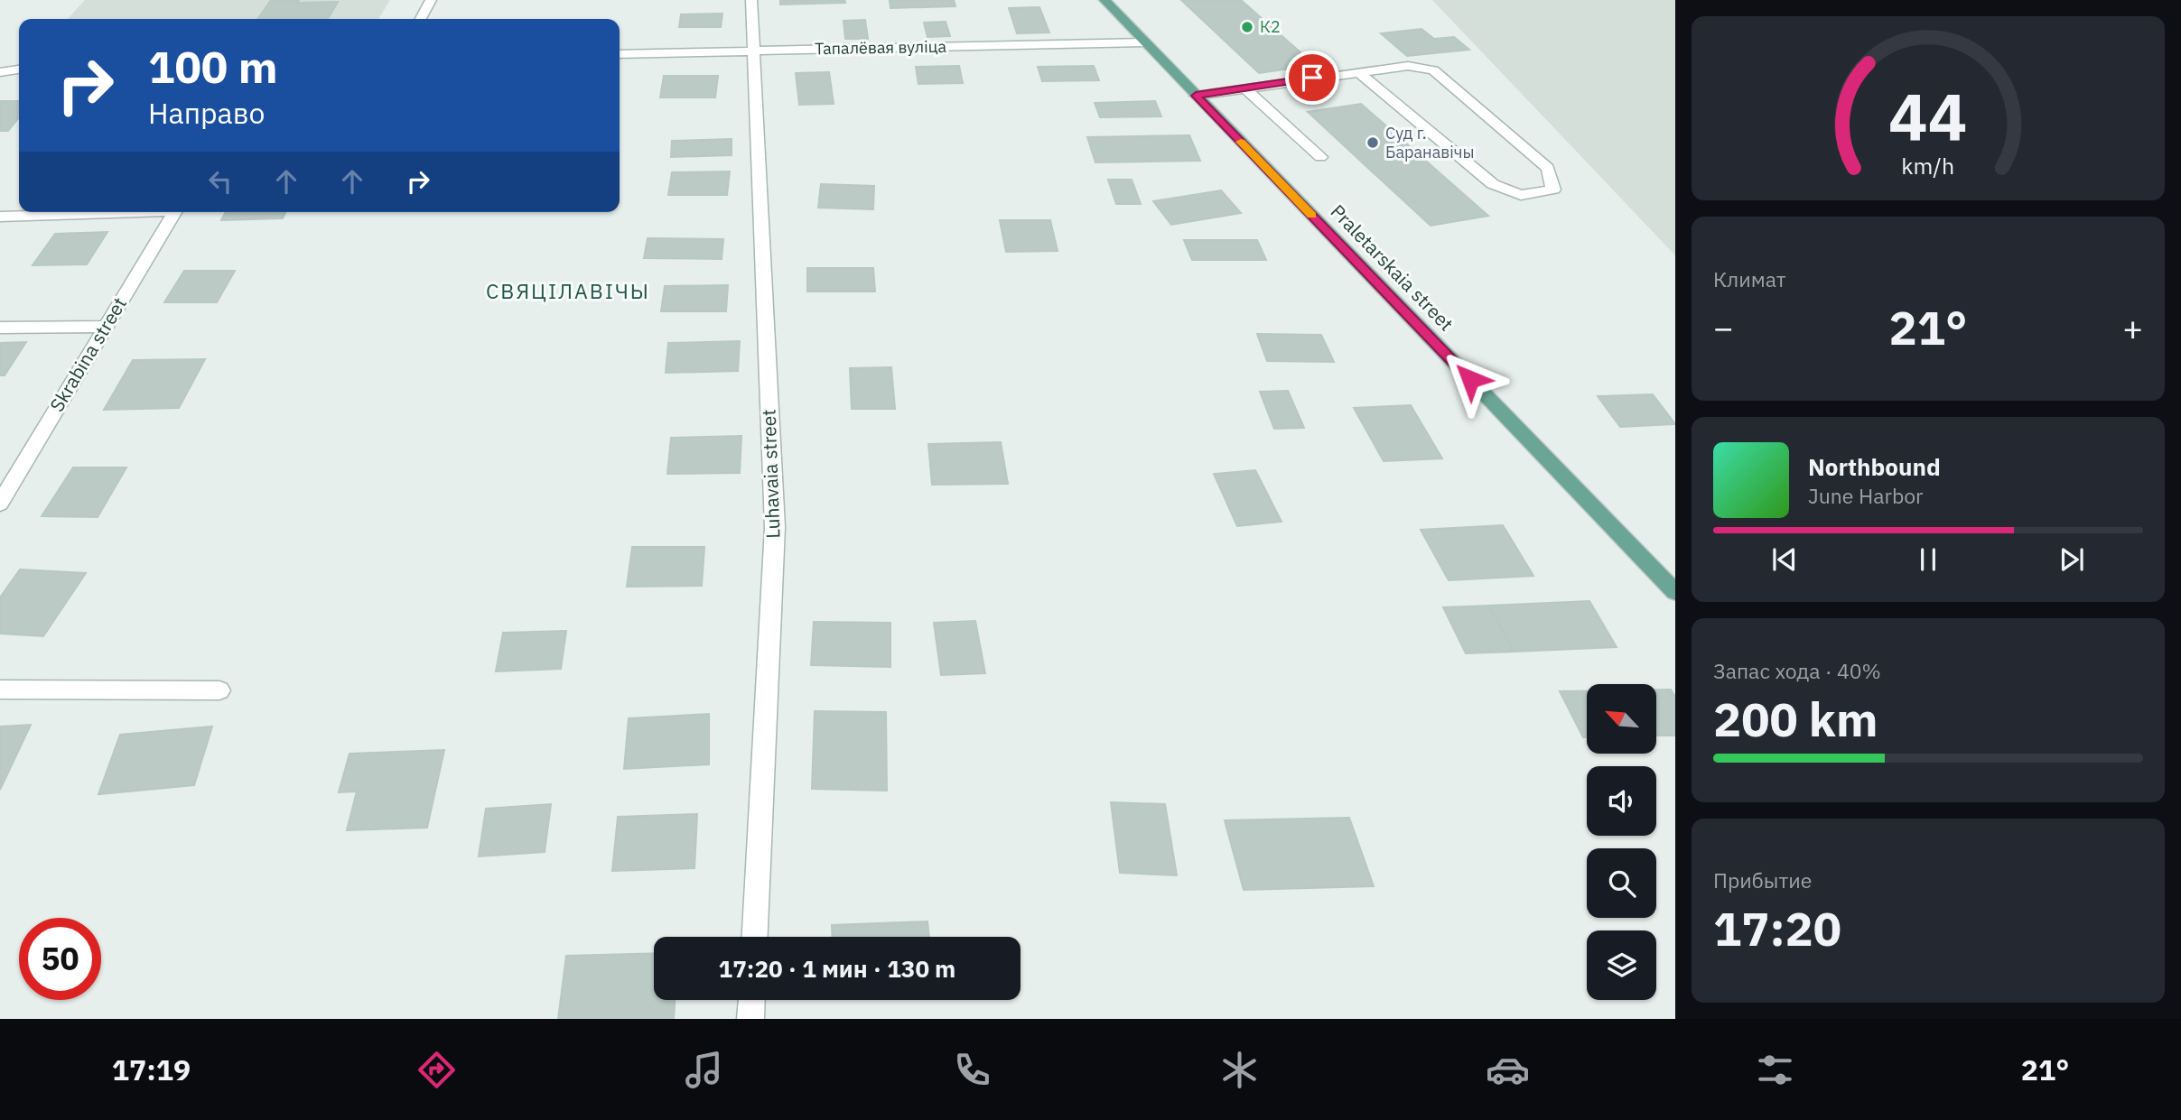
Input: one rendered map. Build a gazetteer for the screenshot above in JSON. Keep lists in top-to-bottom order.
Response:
{
  "streets": {
    "main road": ["Praletarskaia street"],
    "street": ["Тапалёвая вуліца", "Skrabina street", "Luhavaia street"]
  },
  "crossings": [
    ["Тапалёвая вуліца", "Praletarskaia street"],
    ["Тапалёвая вуліца", "Luhavaia street"]
  ],
  "districts": ["СВЯЦІЛАВІЧЫ"],
  "places": ["К2", "Суд г. Баранавічы"],
  "north": "top left",
  "page": {
    "turn": ["100 m", "Направо"],
    "tile": [
      "Климат",
      ["Запас хода · 40%", "200 km"],
      ["Прибытие", "17:20"]
    ],
    "heat": ["−", "21°", "+"],
    "song": ["Northbound", "June Harbor"],
    "limit": "50",
    "trip": "17:20 · 1 мин · 130 m",
    "tabs": ["17:19", "21°"],
    "gauge": ["44", "km/h"]
  }
}
